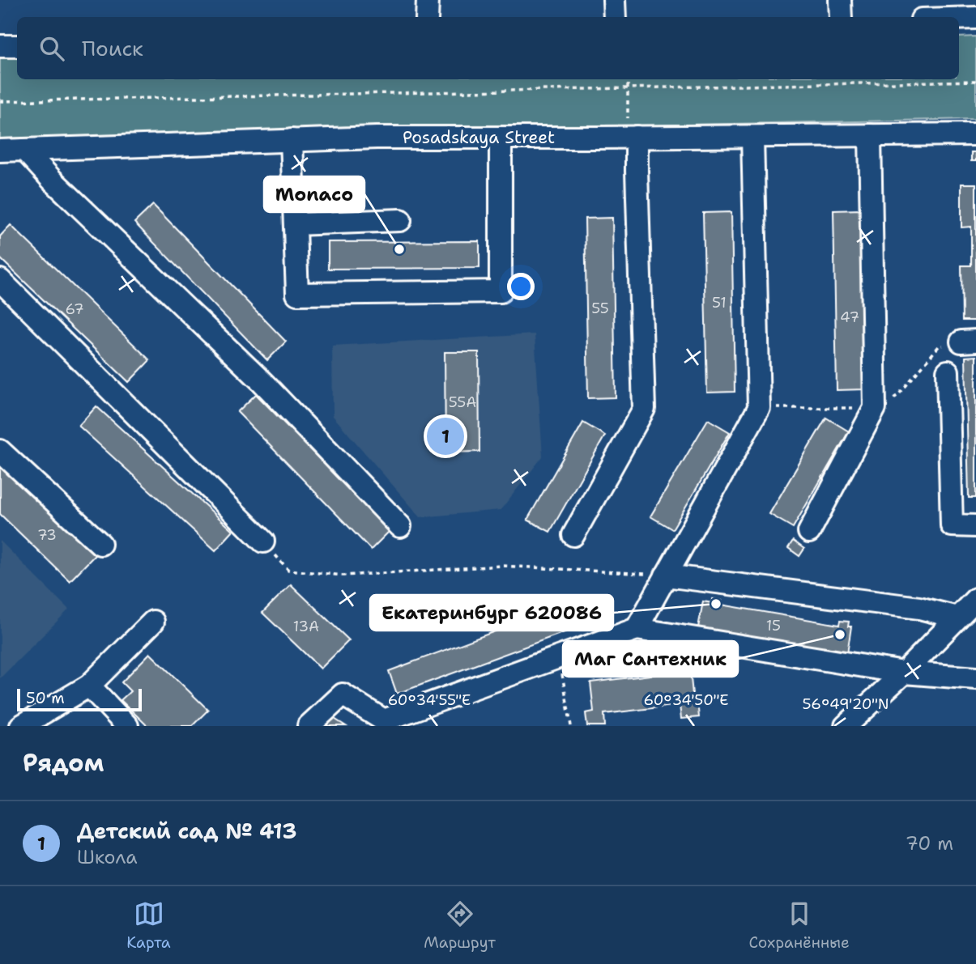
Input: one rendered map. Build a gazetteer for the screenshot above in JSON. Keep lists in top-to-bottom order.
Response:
{
  "streets": {
    "street": ["Posadskaya Street"]
  },
  "places": ["Monaco", "Екатеринбург 620086", "Маг Сантехник"],
  "house_numbers": [
    "51",
    "55",
    "67",
    "47",
    "55А",
    "73",
    "15",
    "13А"
  ],
  "scale_bar": "50 m",
  "page": {
    "search": "Поиск",
    "pins": "1",
    "scale": "50 m",
    "heading": "Рядом",
    "list": [
      {
        "mark": "1",
        "name": "Детский сад № 413",
        "note": "Школа",
        "value": "70 m"
      }
    ],
    "nav": ["Карта", "Маршрут", "Сохранённые"]
  },
  "coordinates": ["60°34'55\"E", "60°34'50\"E", "56°49'20\"N"]
}
